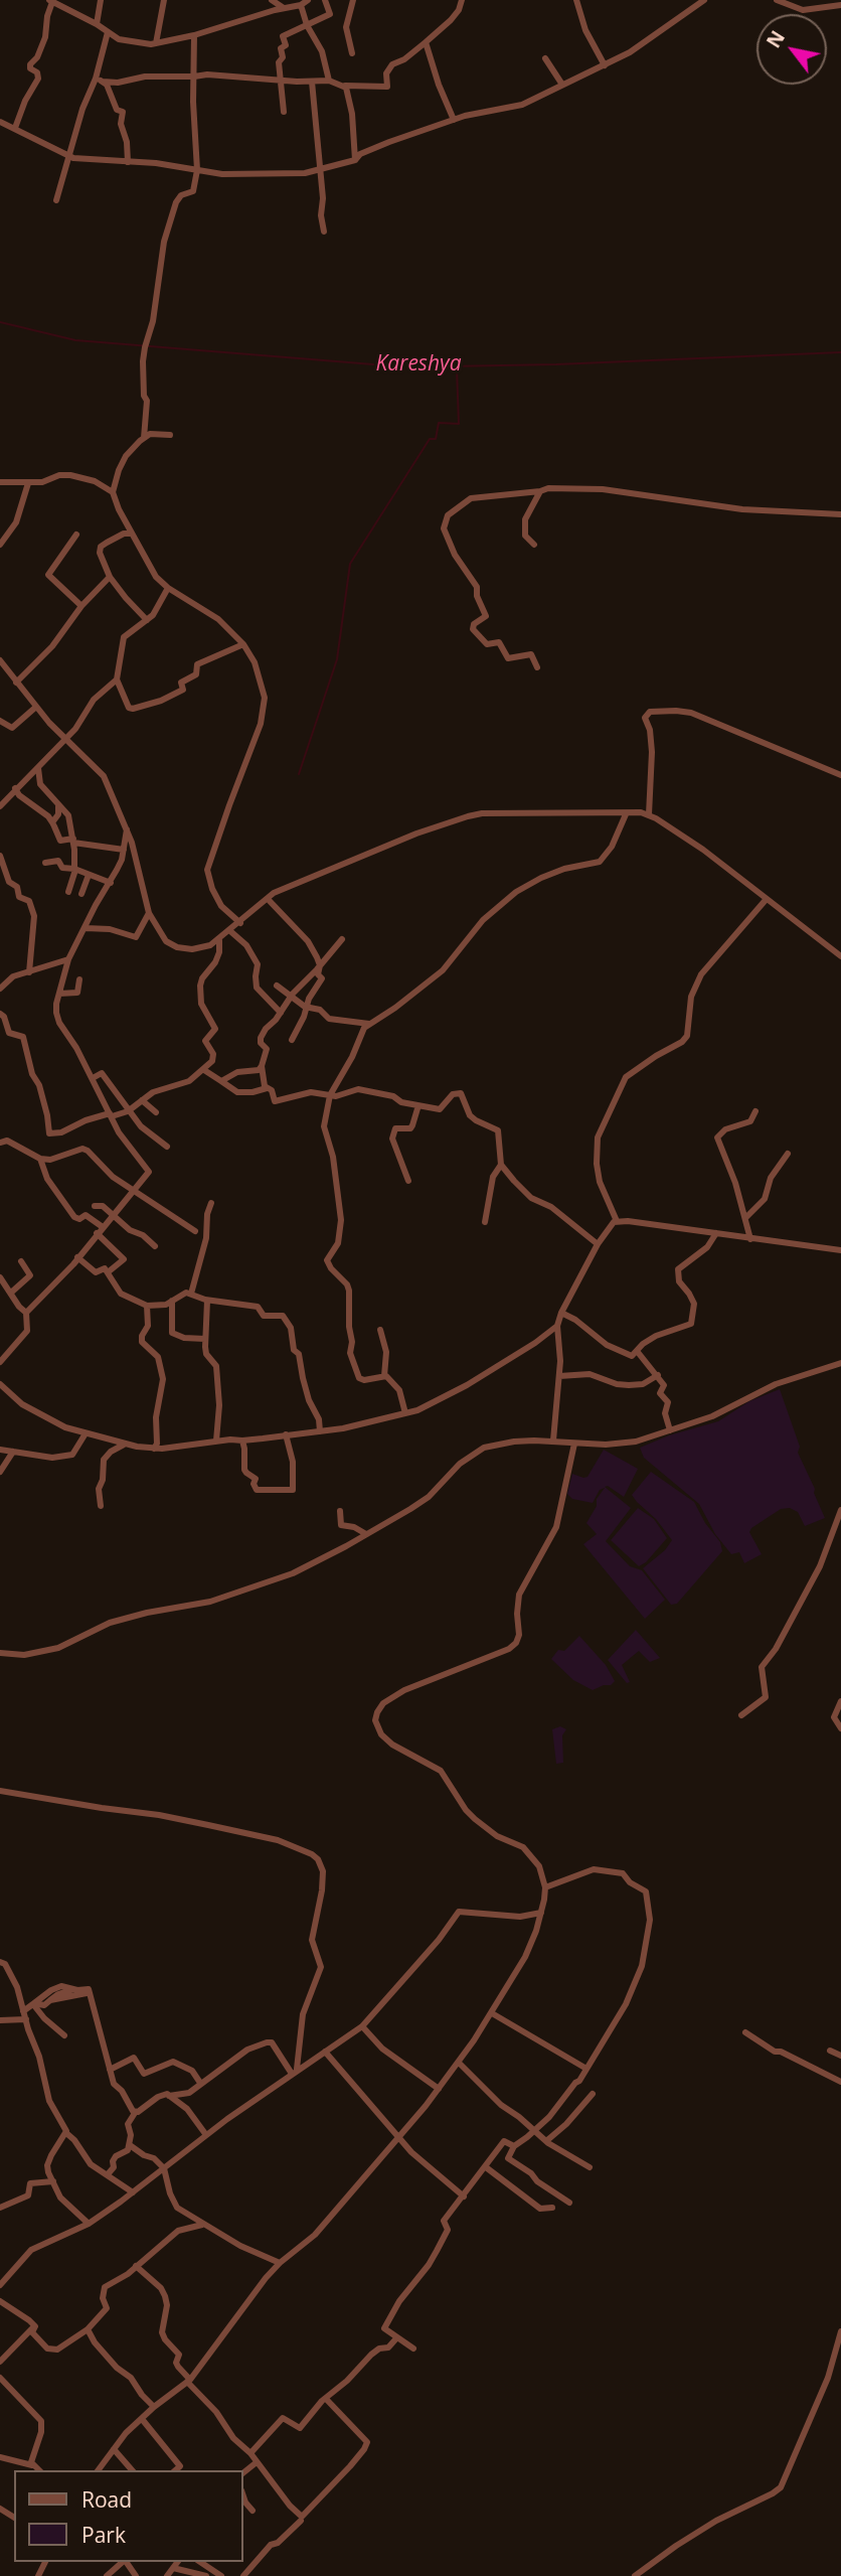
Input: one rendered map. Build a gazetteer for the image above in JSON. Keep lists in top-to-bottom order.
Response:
{
  "water": ["Kareshya"],
  "legend": ["Road", "Park"],
  "north": "top left"
}
